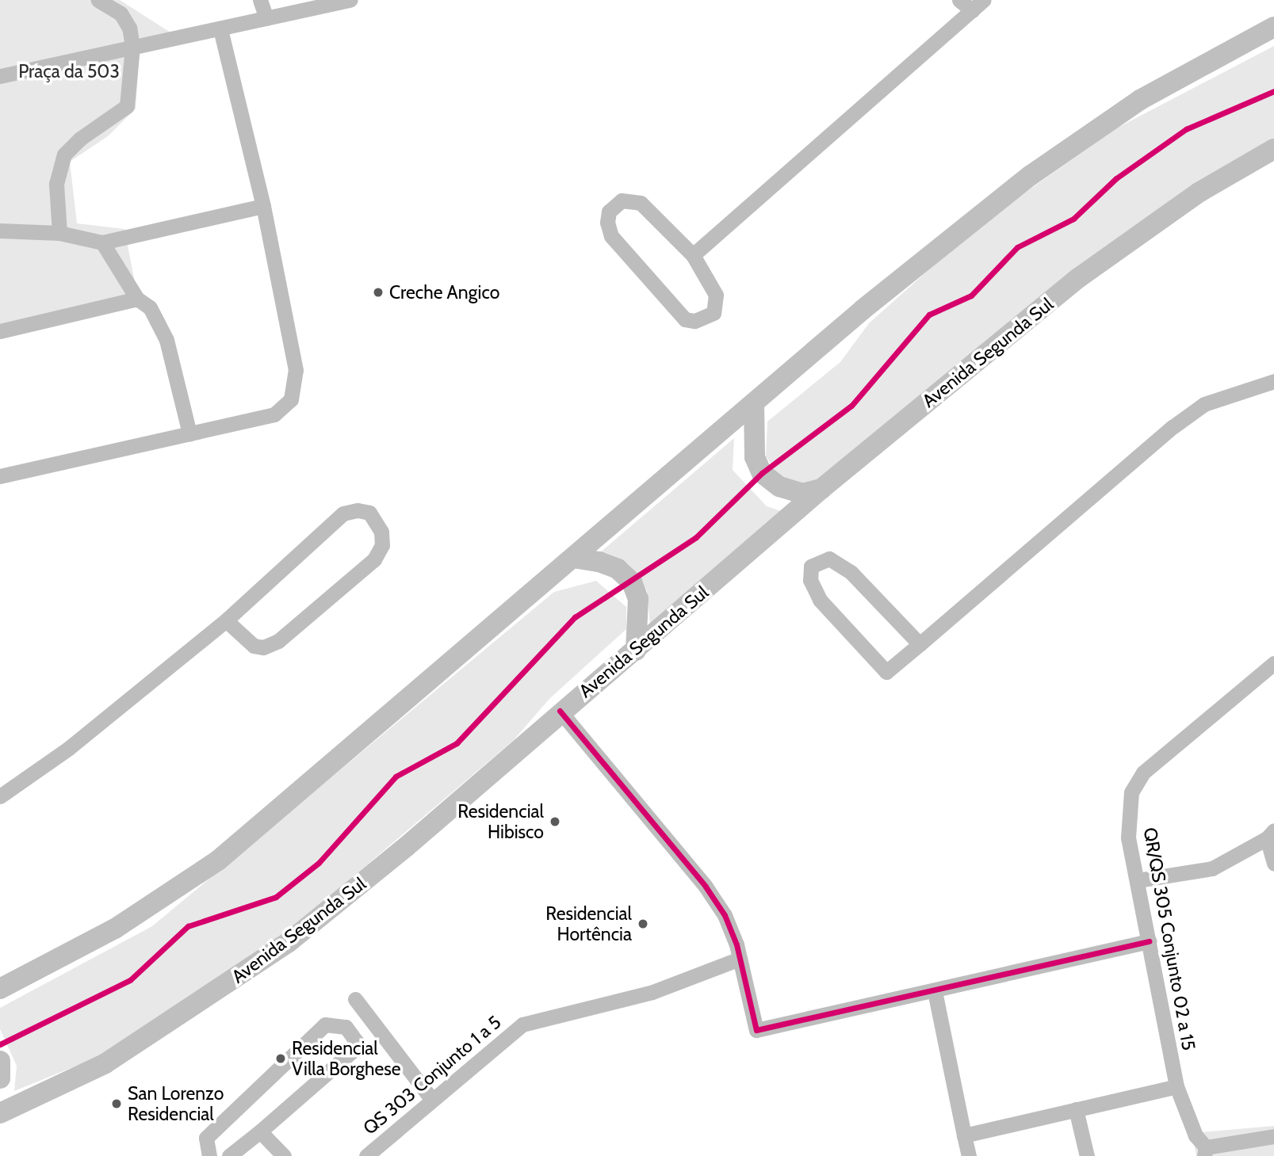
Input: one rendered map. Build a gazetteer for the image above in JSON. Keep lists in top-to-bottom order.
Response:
{
  "streets": {
    "main road": ["Avenida Segunda Sul"],
    "street": ["QR/QS 305 Conjunto 02 a 15", "QS 303 Conjunto 1 a 5"]
  },
  "parks": ["Praça da 503"],
  "places": [
    "Creche Angico",
    "Residencial Hibisco",
    "Residencial Hortência",
    "Residencial Villa Borghese",
    "San Lorenzo Residencial"
  ]
}
